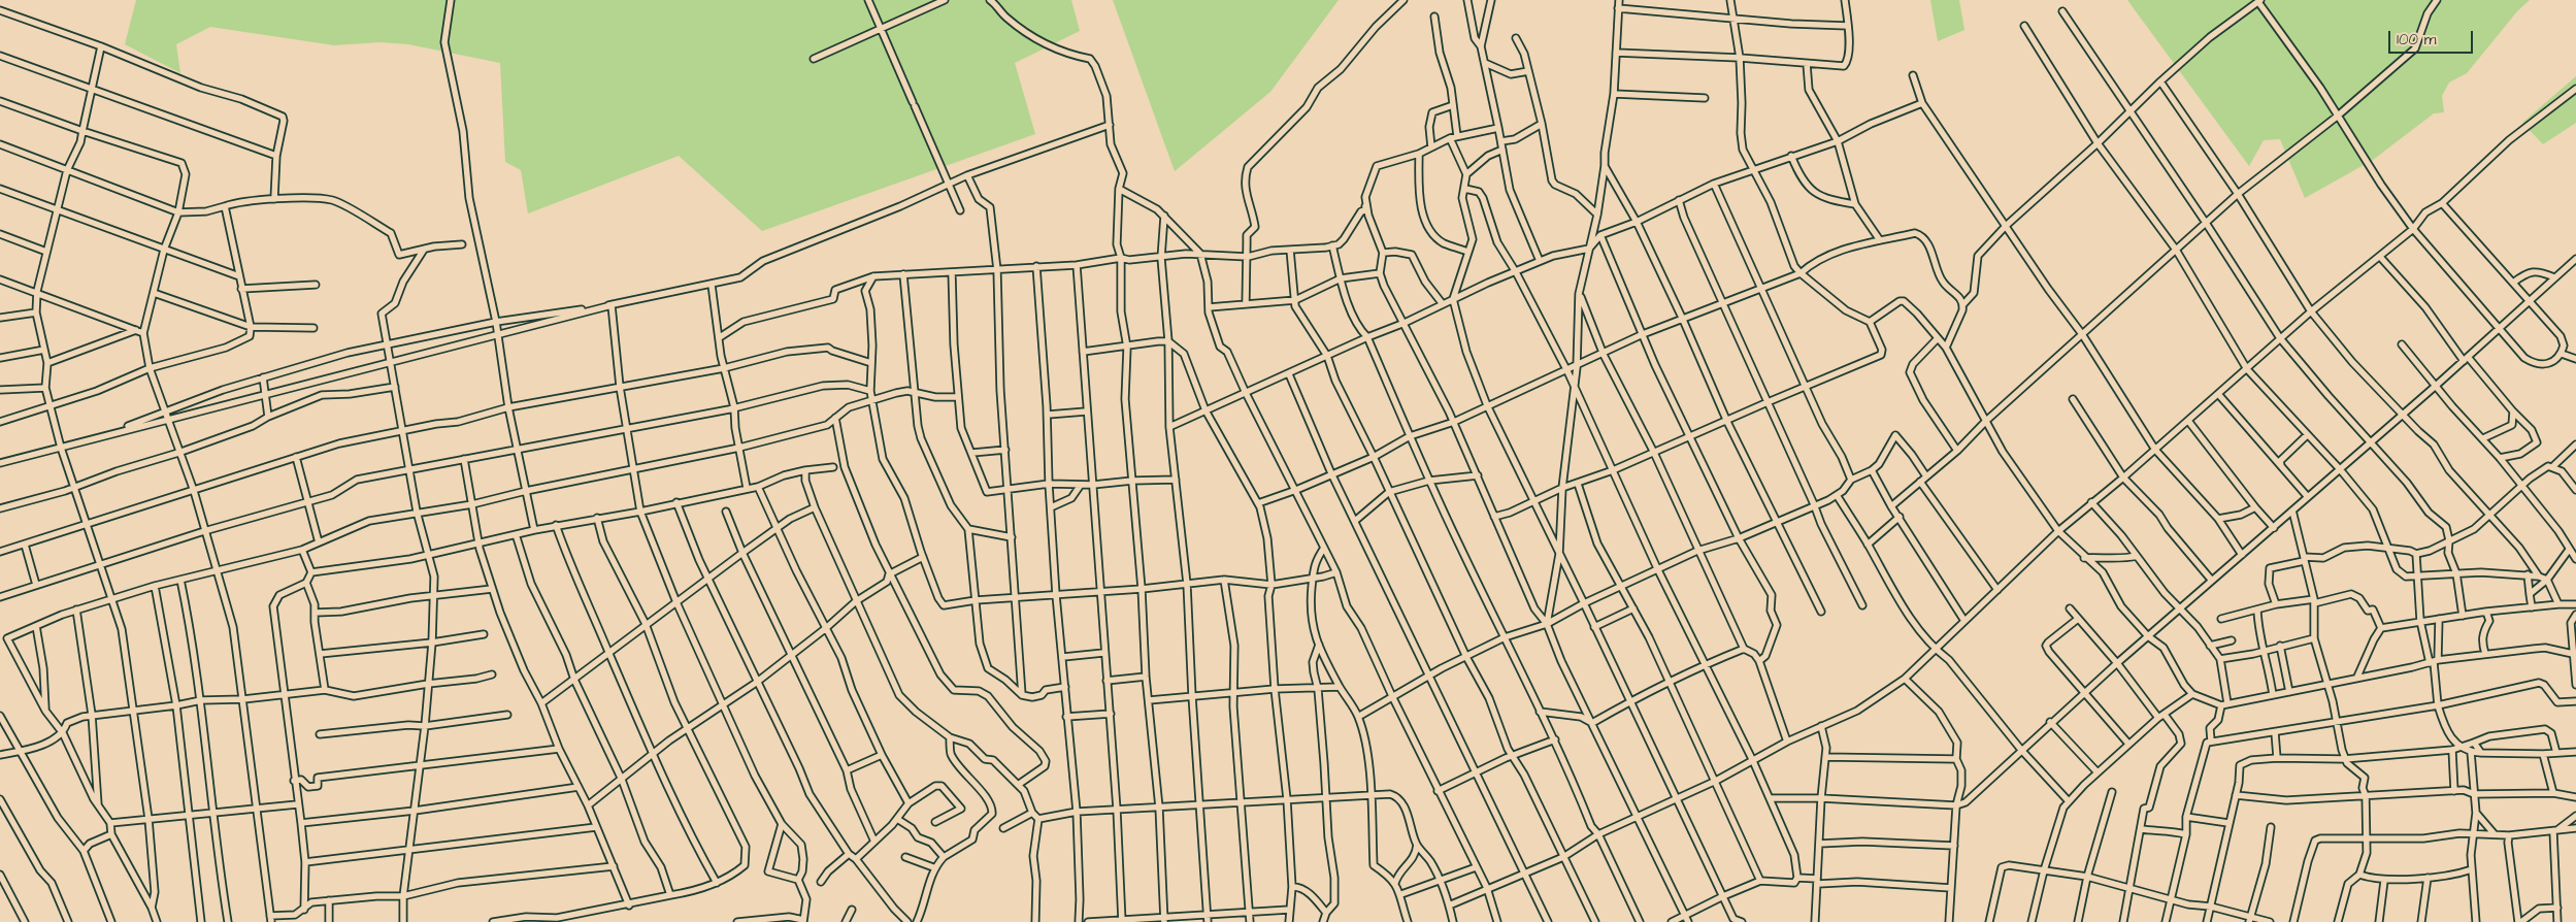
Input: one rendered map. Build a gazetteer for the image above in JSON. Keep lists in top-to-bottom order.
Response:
{
  "scale_bar": "100 m"
}
